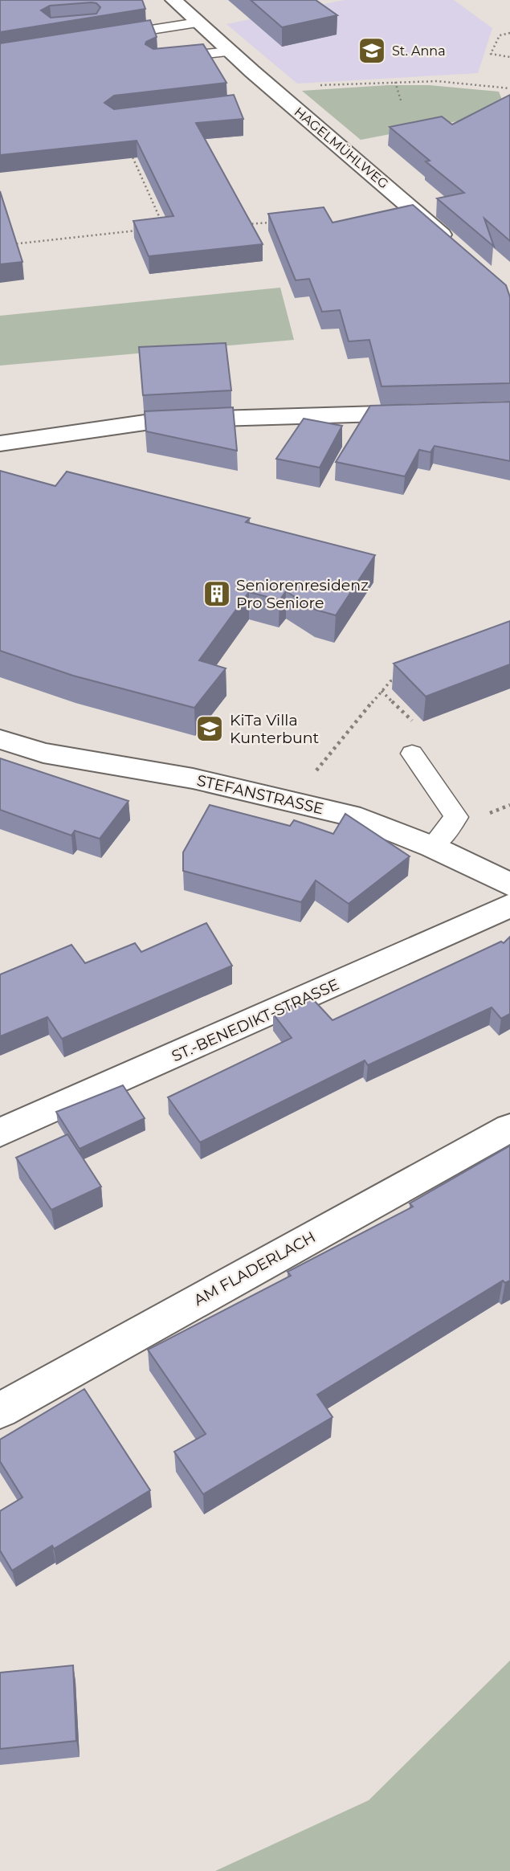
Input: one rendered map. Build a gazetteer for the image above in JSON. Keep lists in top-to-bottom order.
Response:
{
  "streets": {
    "street": [
      "HAGELMÜHLWEG",
      "STEFANSTRASSE",
      "ST.-BENEDIKT-STRASSE",
      "AM FLADERLACH"
    ]
  },
  "places": {
    "school or university": ["St. Anna", "KiTa Villa Kunterbunt"],
    "building": ["Seniorenresidenz Pro Seniore"]
  }
}
